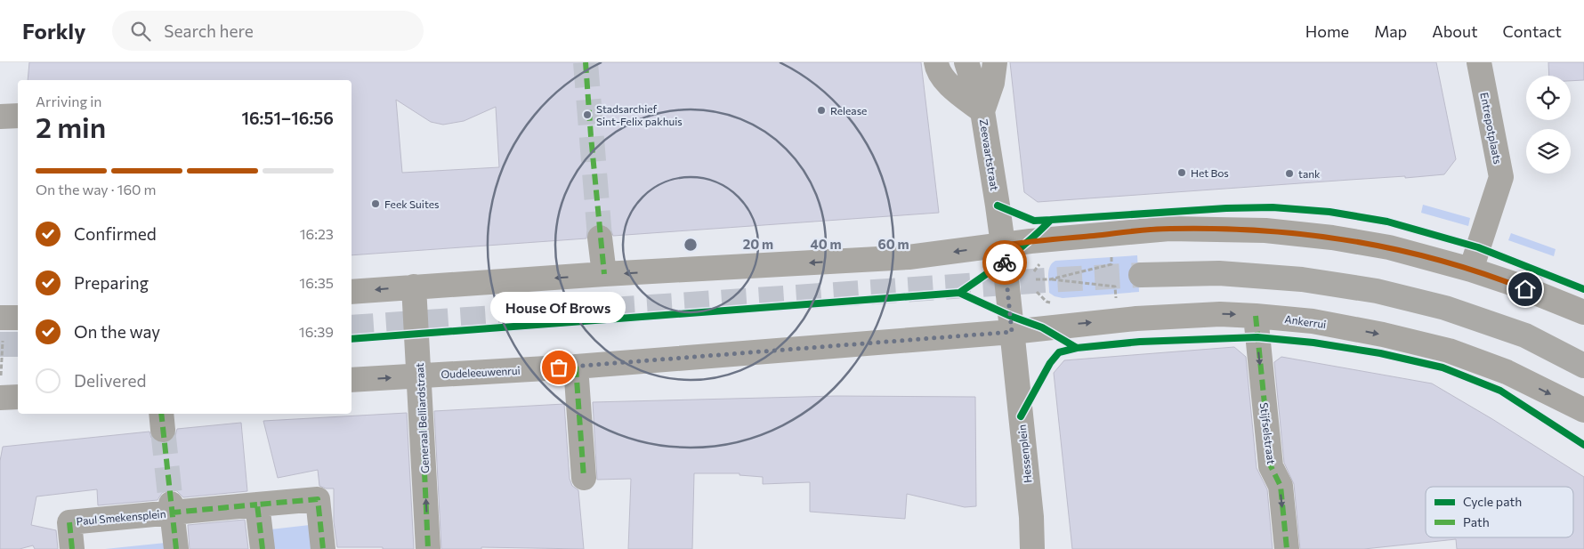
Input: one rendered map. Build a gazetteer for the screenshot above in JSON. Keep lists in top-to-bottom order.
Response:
{
  "streets": {
    "street": [
      "Entrepotplaats",
      "Zeevaartstraat",
      "Ankerrui",
      "Oudeleeuwenrui",
      "Generaal Belliardstraat",
      "Stijfselstraat",
      "Hessenplein",
      "Paul Smekensplein"
    ]
  },
  "crossings": [
    ["Zeevaartstraat", "Ankerrui"],
    ["Zeevaartstraat", "Oudeleeuwenrui"],
    ["Zeevaartstraat", "Hessenplein"],
    ["Ankerrui", "Oudeleeuwenrui"],
    ["Ankerrui", "Stijfselstraat"],
    ["Ankerrui", "Hessenplein"],
    ["Oudeleeuwenrui", "Generaal Belliardstraat"],
    ["Oudeleeuwenrui", "Hessenplein"]
  ],
  "one_way": ["Stijfselstraat"],
  "places": [
    "Release",
    "Stadsarchief Sint-Felix pakhuis",
    "Het Bos",
    "tank",
    "Feek Suites",
    "House Of Brows"
  ],
  "legend": ["Cycle path", "Path"],
  "page": {
    "header": "Forkly",
    "search": "Search here",
    "nav": [
      "Home",
      "Map",
      "About",
      "Contact"
    ],
    "heading": ["2 min", "Arriving in", "16:51–16:56"],
    "bar": "On the way · 160 m",
    "list": [
      ["Confirmed", "16:23"],
      ["Preparing", "16:35"],
      ["On the way", "16:39"],
      "Delivered"
    ],
    "bubble": "House Of Brows"
  },
  "rings": ["20 m", "40 m", "60 m"]
}
